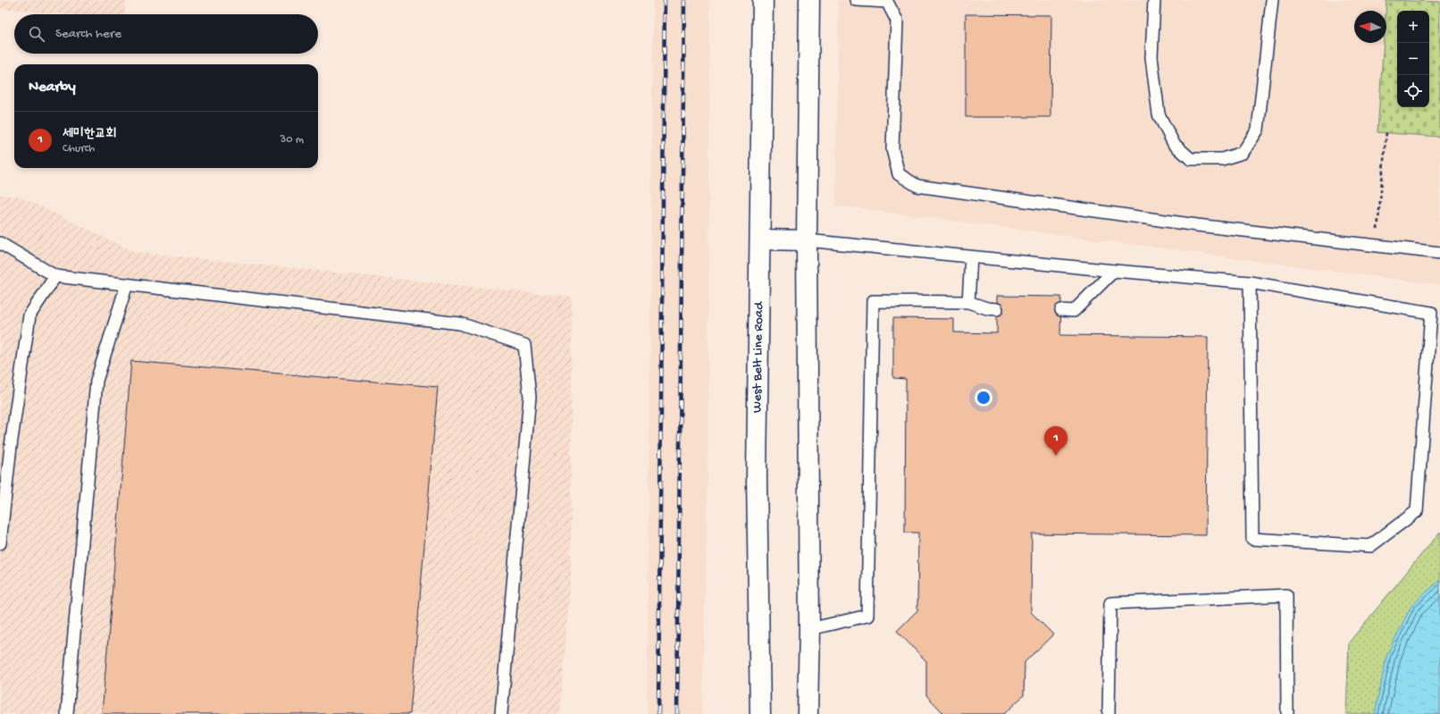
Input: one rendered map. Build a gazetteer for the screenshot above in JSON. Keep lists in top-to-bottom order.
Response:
{
  "streets": {
    "main road": ["West Belt Line Road"]
  },
  "north": "left",
  "page": {
    "map_buttons": ["+", "−"],
    "search": "Search here",
    "heading": "Nearby",
    "list": [
      {
        "mark": "1",
        "name": "세미한교회",
        "note": "Church",
        "value": "30 m"
      }
    ],
    "pins": "1"
  }
}
